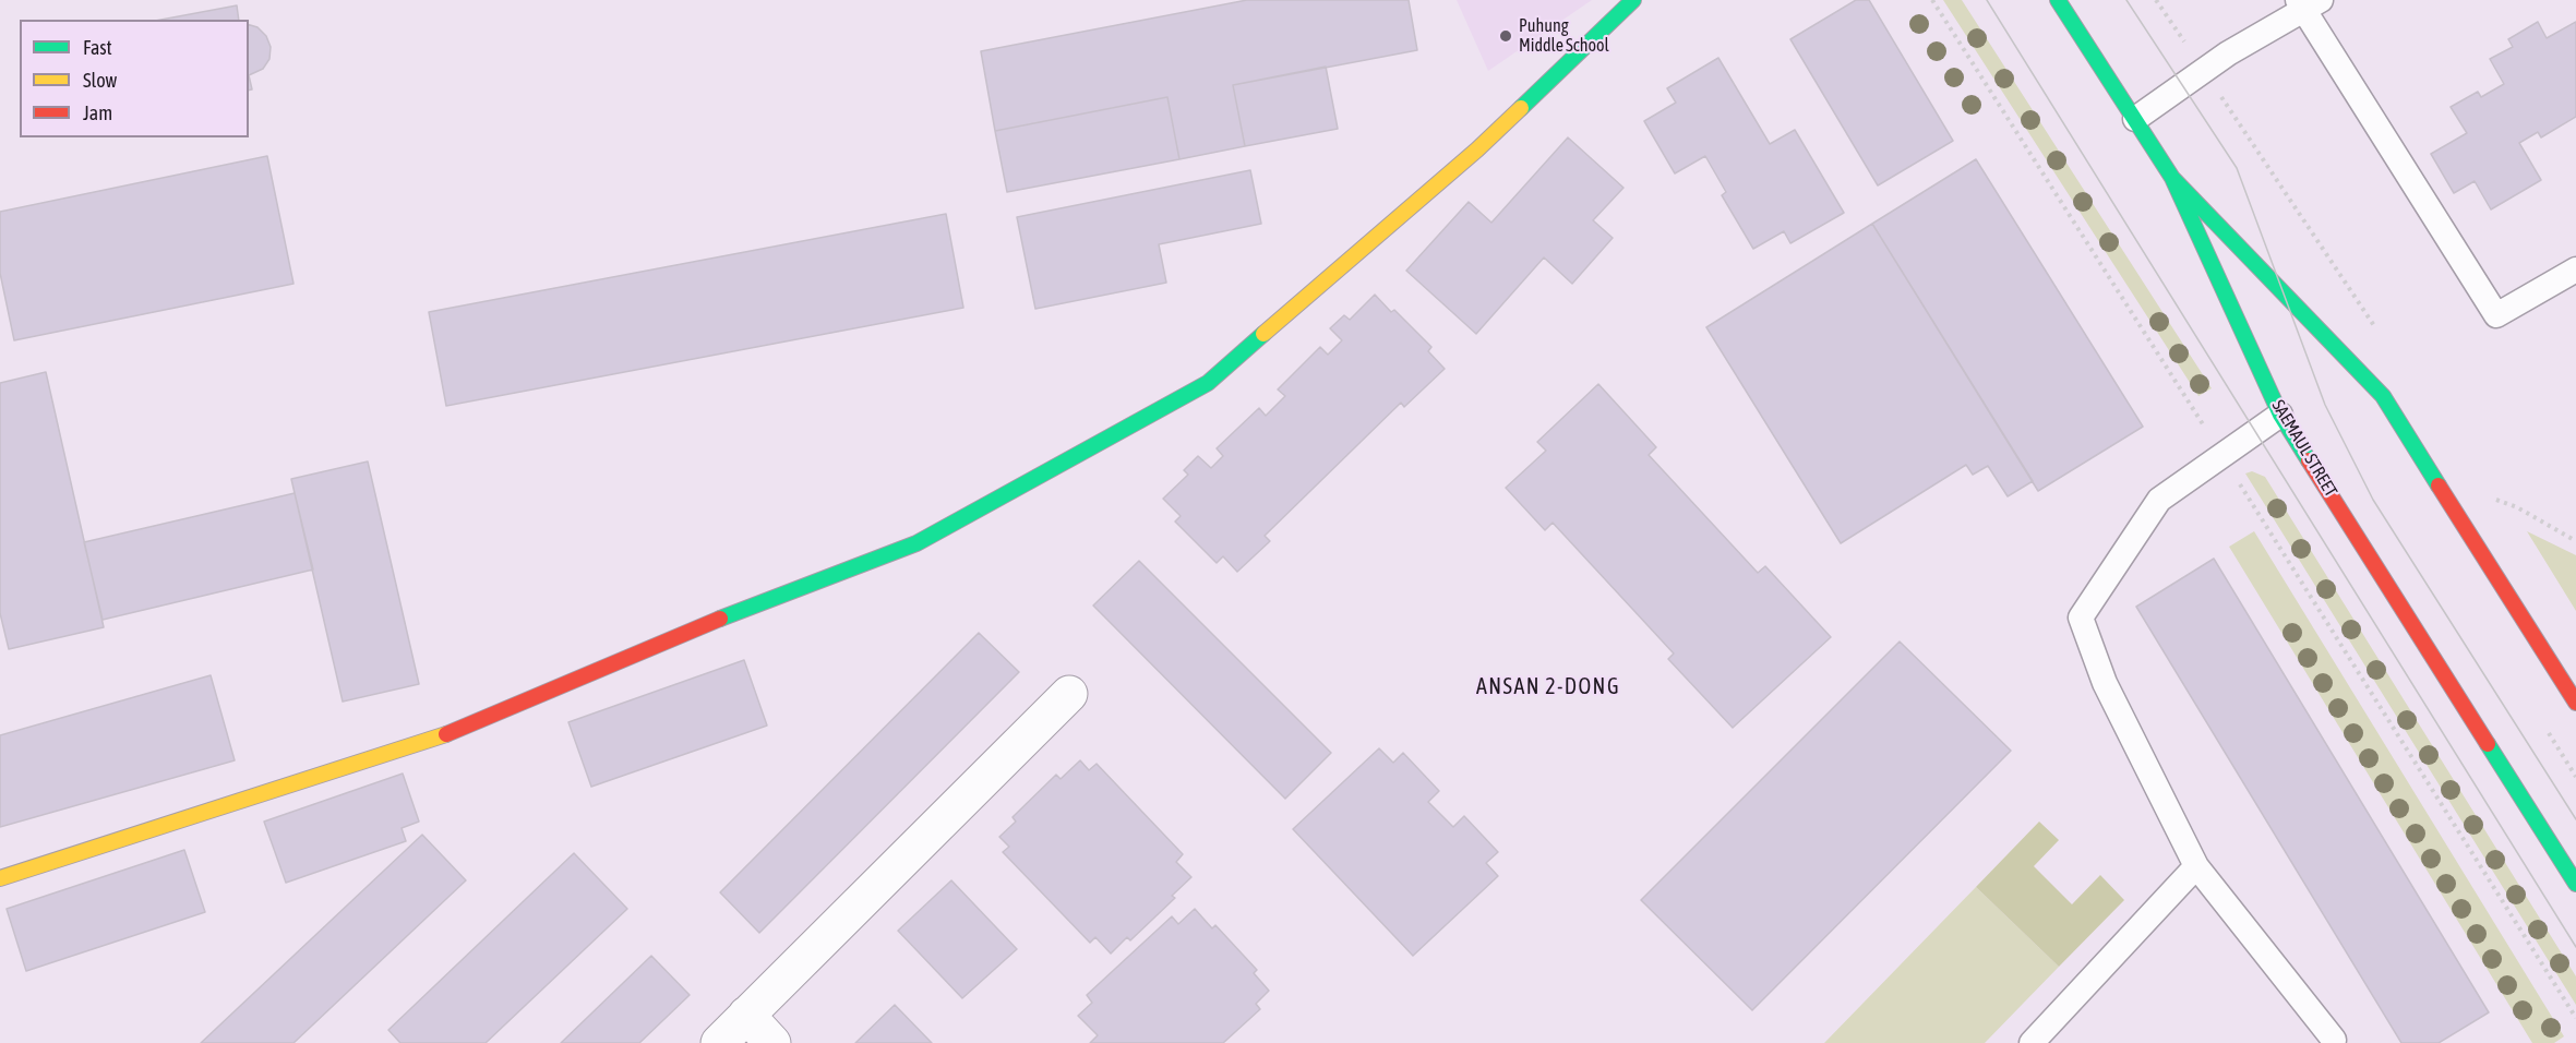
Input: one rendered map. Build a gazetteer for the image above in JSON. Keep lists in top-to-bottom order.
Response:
{
  "streets": {
    "street": ["SAEMAUL STREET"]
  },
  "districts": ["ANSAN 2-DONG"],
  "places": ["Puhung Middle School"],
  "legend": ["Fast", "Slow", "Jam"]
}
